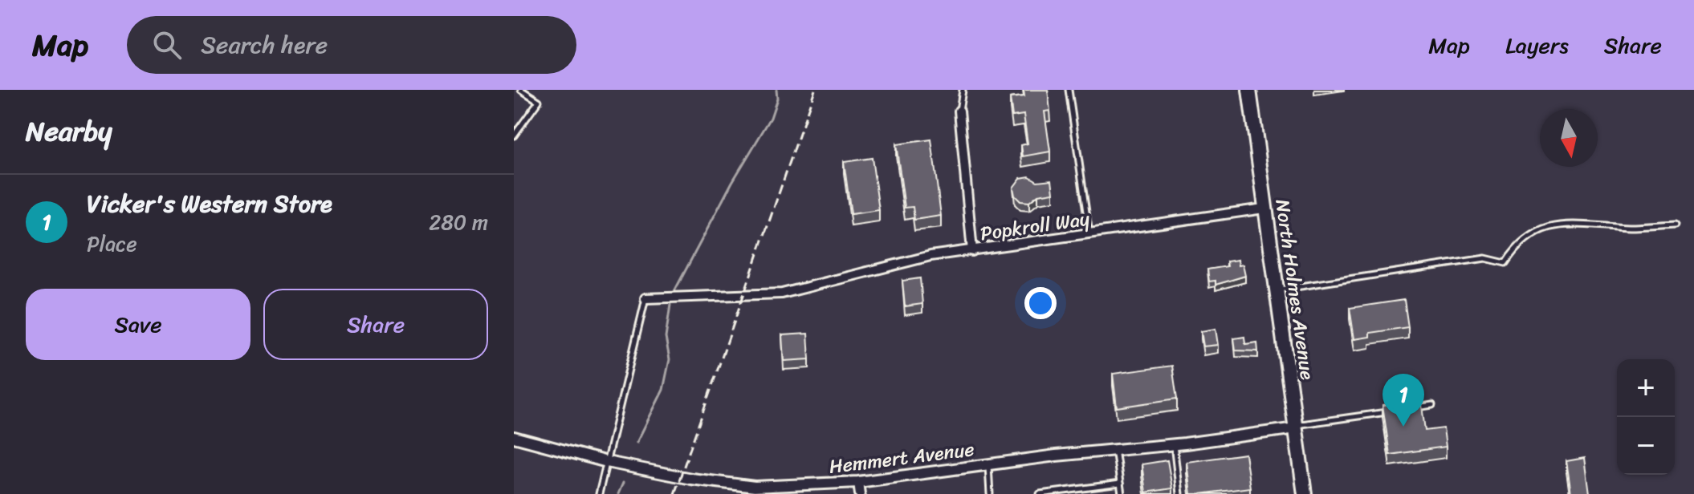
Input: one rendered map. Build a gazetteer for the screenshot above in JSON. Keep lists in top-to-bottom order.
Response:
{
  "streets": {
    "main road": ["North Holmes Avenue"],
    "street": ["Popkroll Way", "Hemmert Avenue"]
  },
  "crossings": [
    ["Popkroll Way", "North Holmes Avenue"],
    ["North Holmes Avenue", "Hemmert Avenue"]
  ],
  "north": "bottom",
  "page": {
    "header": "Map",
    "search": "Search here",
    "nav": ["Map", "Layers", "Share"],
    "heading": "Nearby",
    "list": [
      {
        "mark": "1",
        "name": "Vicker's Western Store",
        "note": "Place",
        "value": "280 m"
      }
    ],
    "buttons": ["Save", "Share"],
    "map_buttons": ["+", "−"],
    "pins": "1"
  }
}
